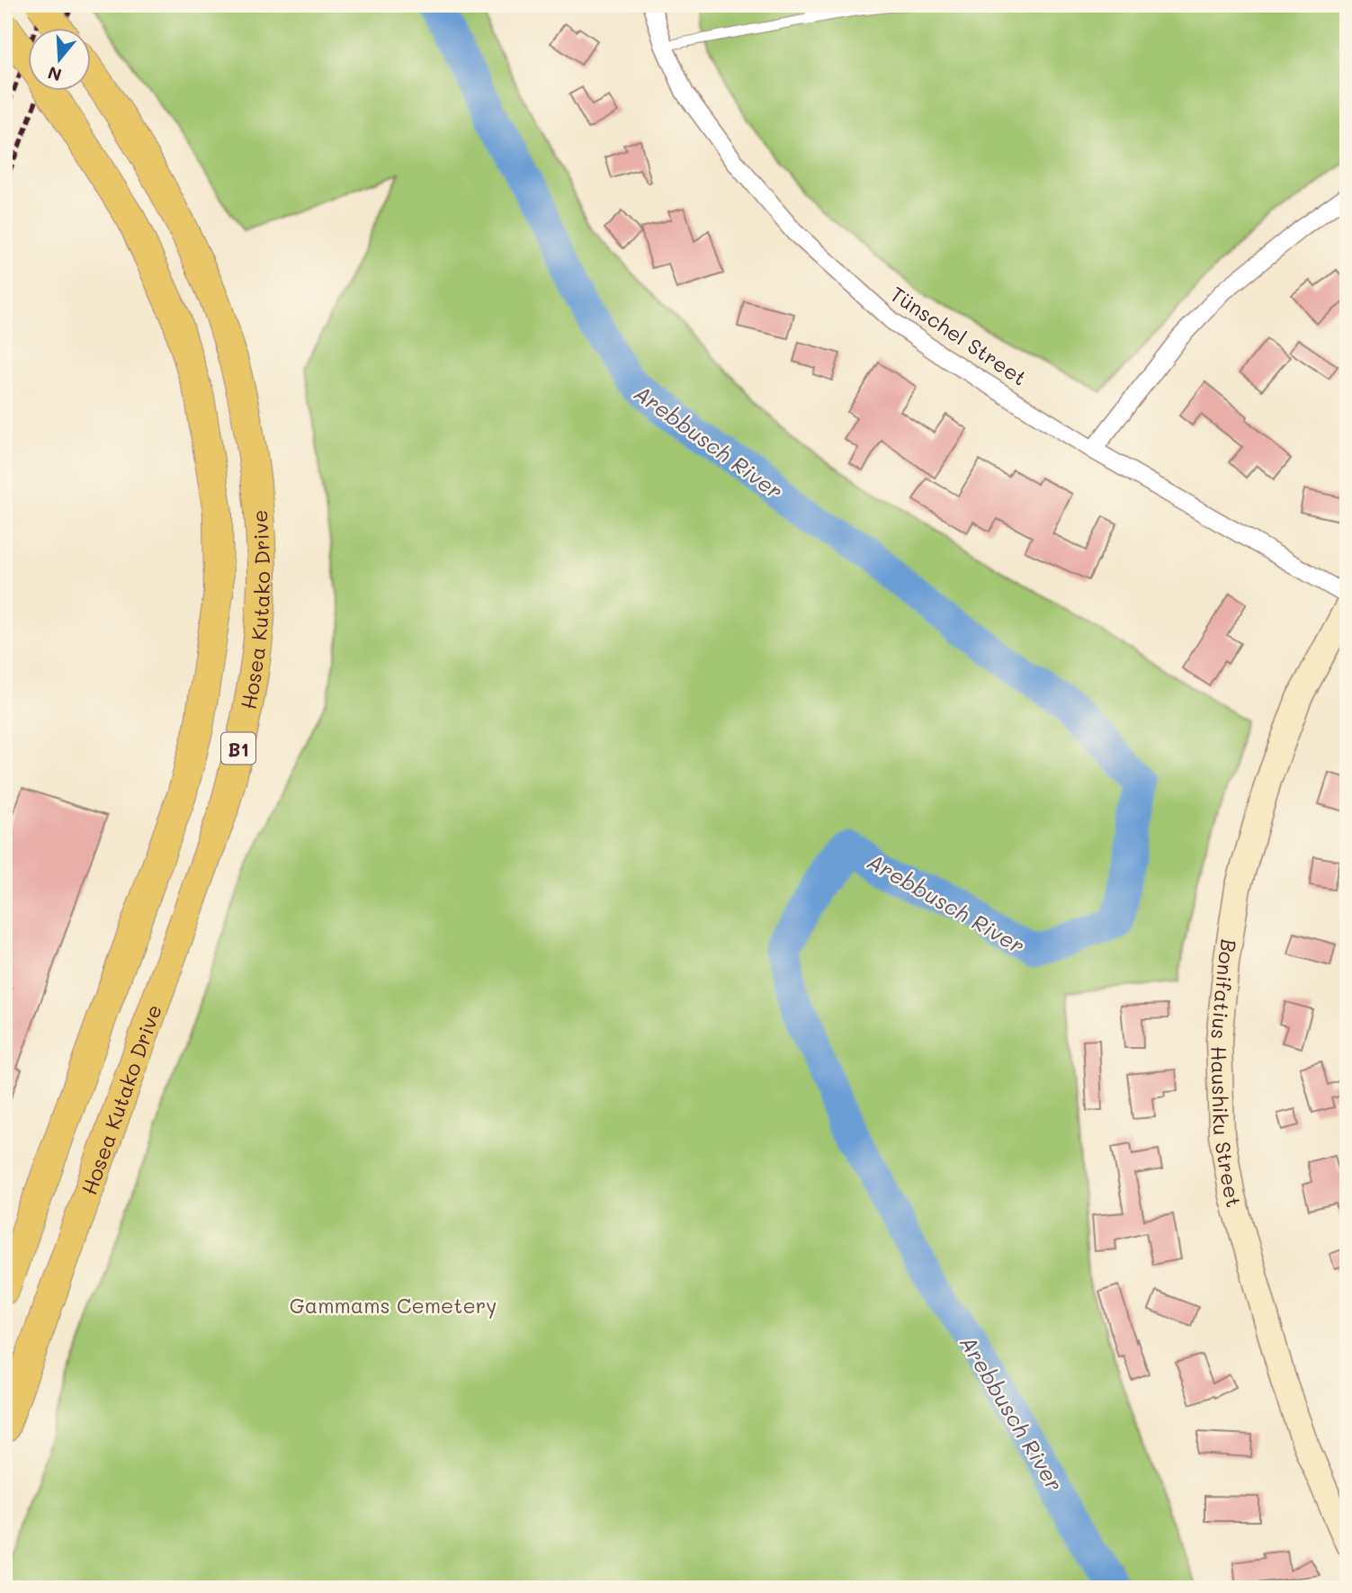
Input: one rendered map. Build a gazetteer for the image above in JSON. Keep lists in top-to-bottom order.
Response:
{
  "streets": {
    "main road": ["Hosea Kutako Drive", "B1"],
    "street": ["Tünschel Street", "Bonifatius Haushiku Street"]
  },
  "water": ["Arebbusch River"],
  "parks": ["Gammams Cemetery"],
  "north": "bottom"
}
